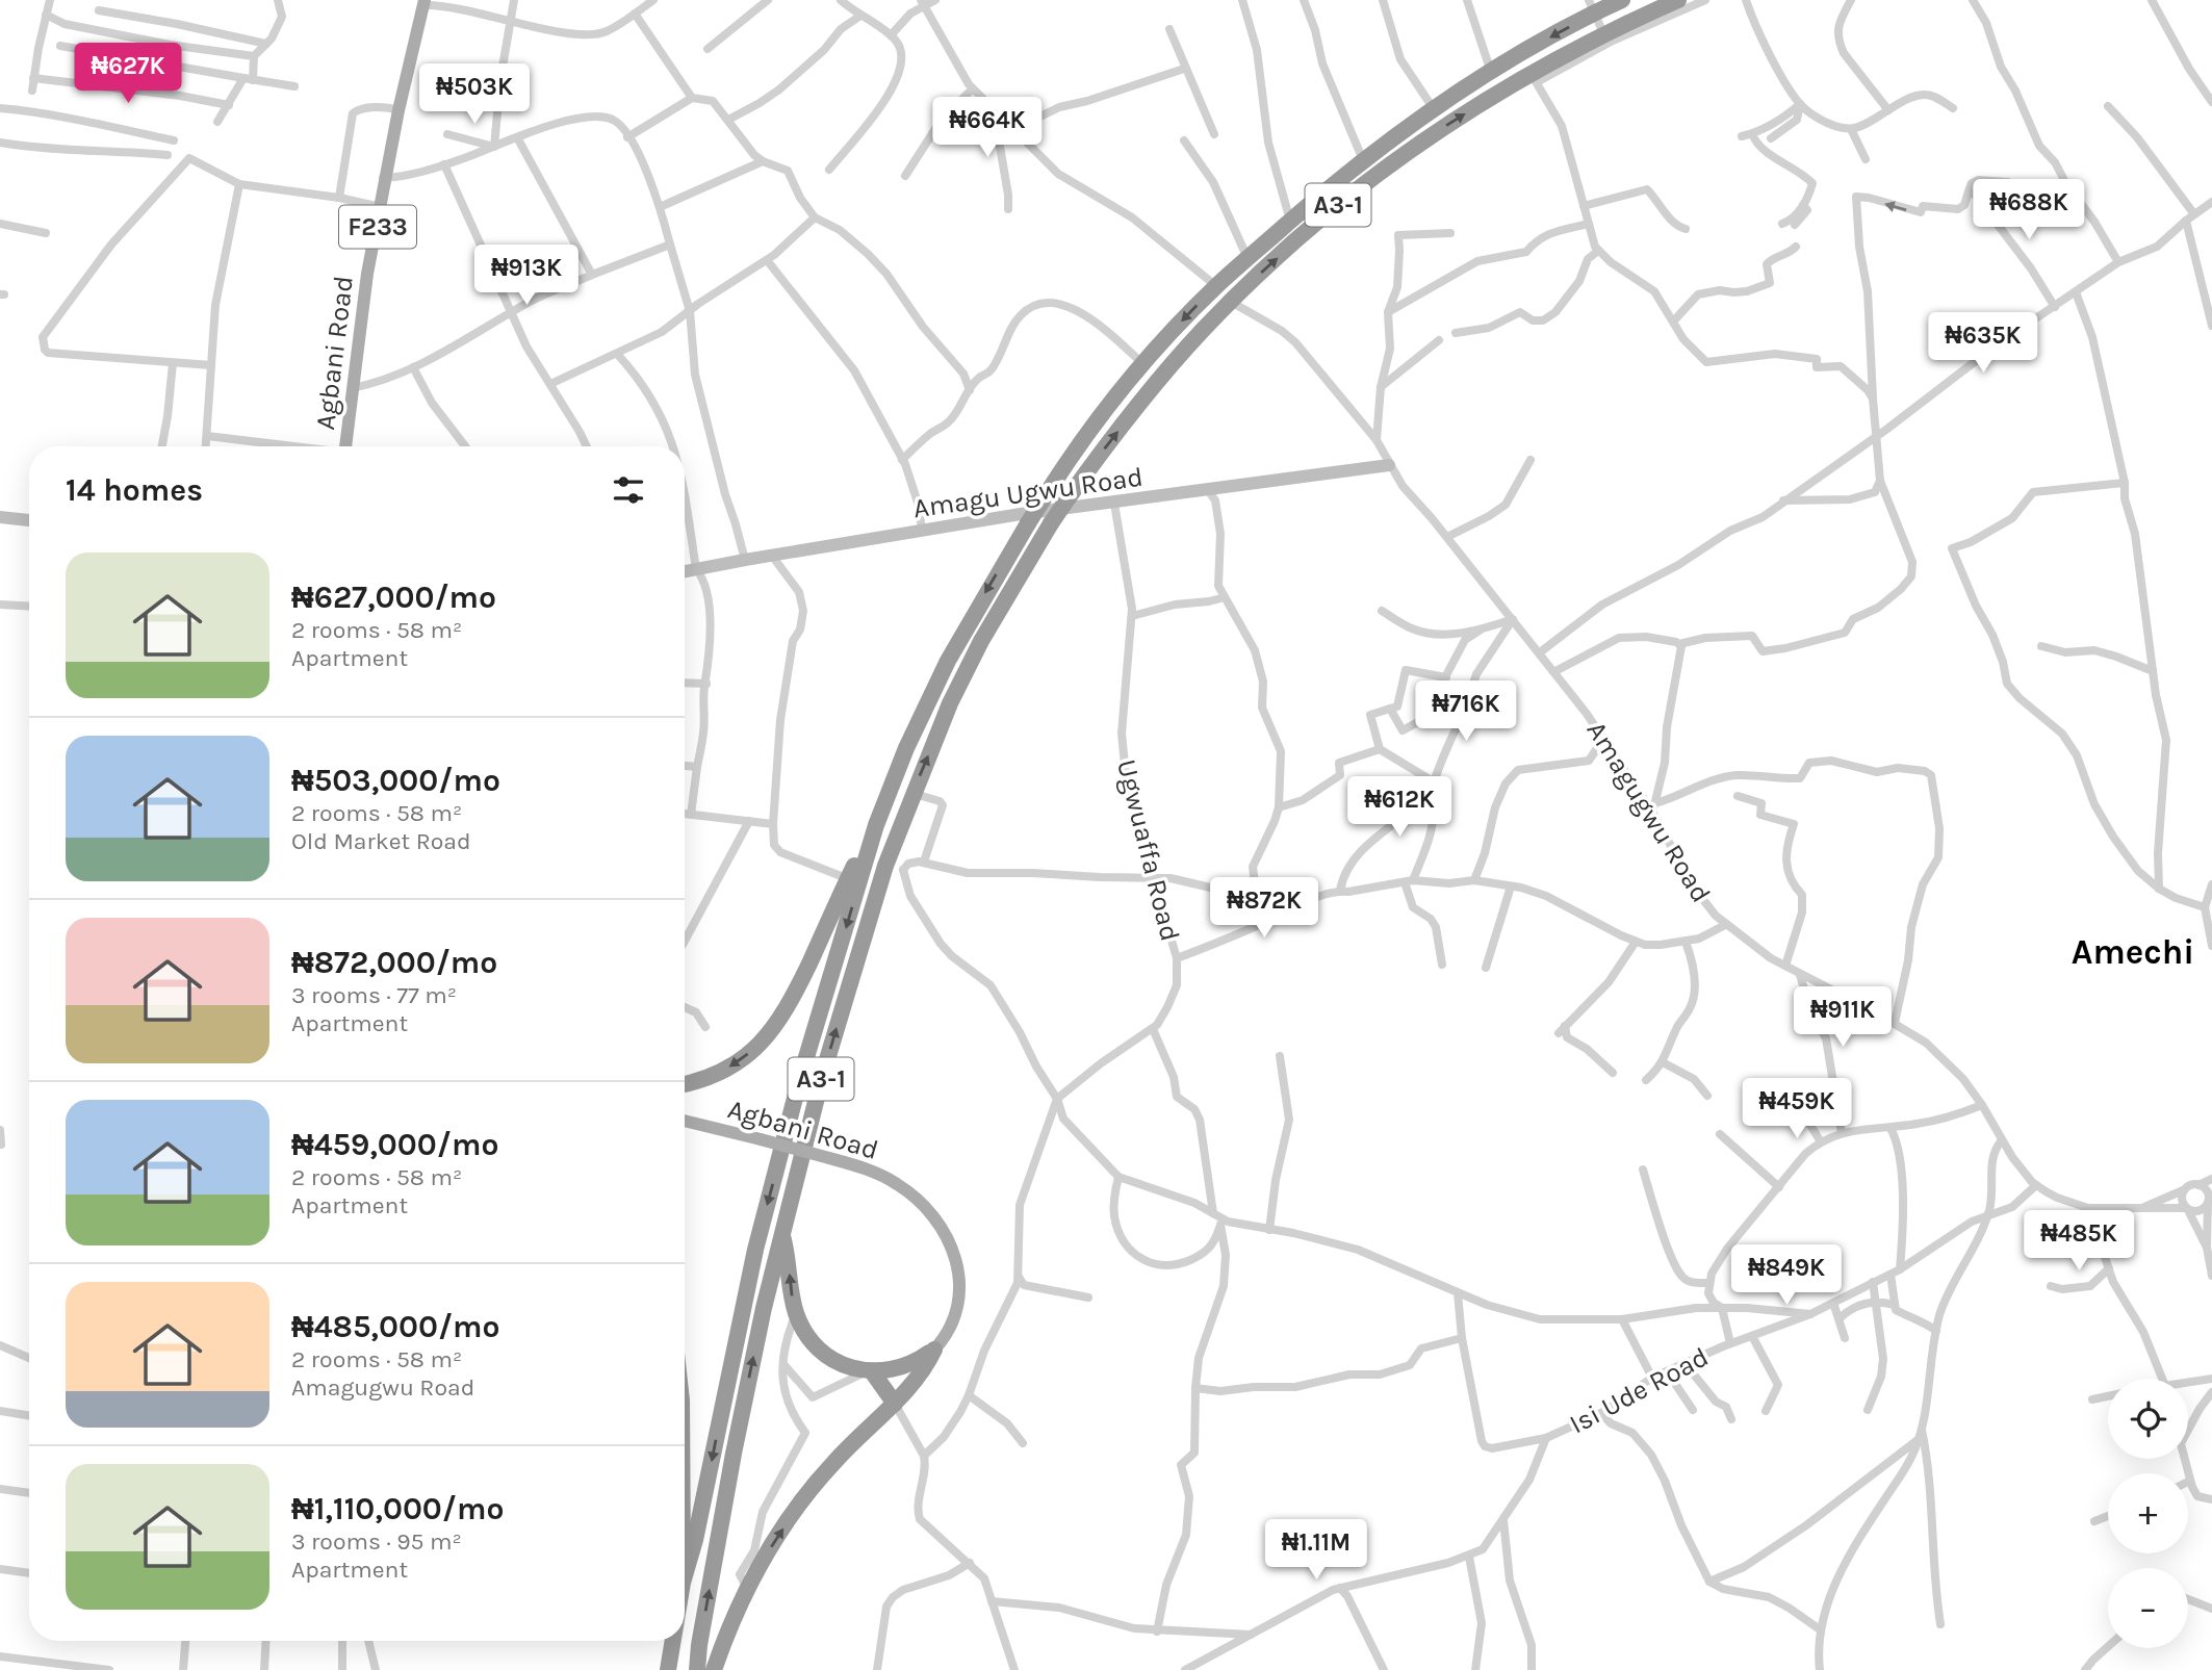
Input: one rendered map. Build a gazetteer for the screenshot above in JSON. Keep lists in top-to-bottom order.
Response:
{
  "streets": {
    "highway": ["A3-1"],
    "main road": ["F233", "Agbani Road"],
    "street": [
      "Amagu Ugwu Road",
      "Amagugwu Road",
      "Ugwuaffa Road",
      "Isi Ude Road"
    ]
  },
  "crossings": [
    ["A3-1", "Amagugwu Road"],
    ["Amagu Ugwu Road", "Amagugwu Road"],
    ["Amagu Ugwu Road", "Ugwuaffa Road"],
    ["Amagugwu Road", "Isi Ude Road"]
  ],
  "districts": ["Amechi"],
  "page": {
    "price": [
      "₦627K",
      "₦503K",
      "₦664K",
      "₦688K",
      "₦913K",
      "₦635K",
      "₦716K",
      "₦612K",
      "₦872K",
      "₦911K",
      "₦459K",
      "₦485K",
      "₦849K",
      "₦1.11M"
    ],
    "heading": "14 homes",
    "list": [
      {
        "name": "₦627,000/mo",
        "note": "2 rooms · 58 m² · Apartment"
      },
      {
        "name": "₦503,000/mo",
        "note": "2 rooms · 58 m² · Old Market Road"
      },
      {
        "name": "₦872,000/mo",
        "note": "3 rooms · 77 m² · Apartment"
      },
      {
        "name": "₦459,000/mo",
        "note": "2 rooms · 58 m² · Apartment"
      },
      {
        "name": "₦485,000/mo",
        "note": "2 rooms · 58 m² · Amagugwu Road"
      },
      {
        "name": "₦1,110,000/mo",
        "note": "3 rooms · 95 m² · Apartment"
      }
    ],
    "map_buttons": ["+", "−"]
  }
}
